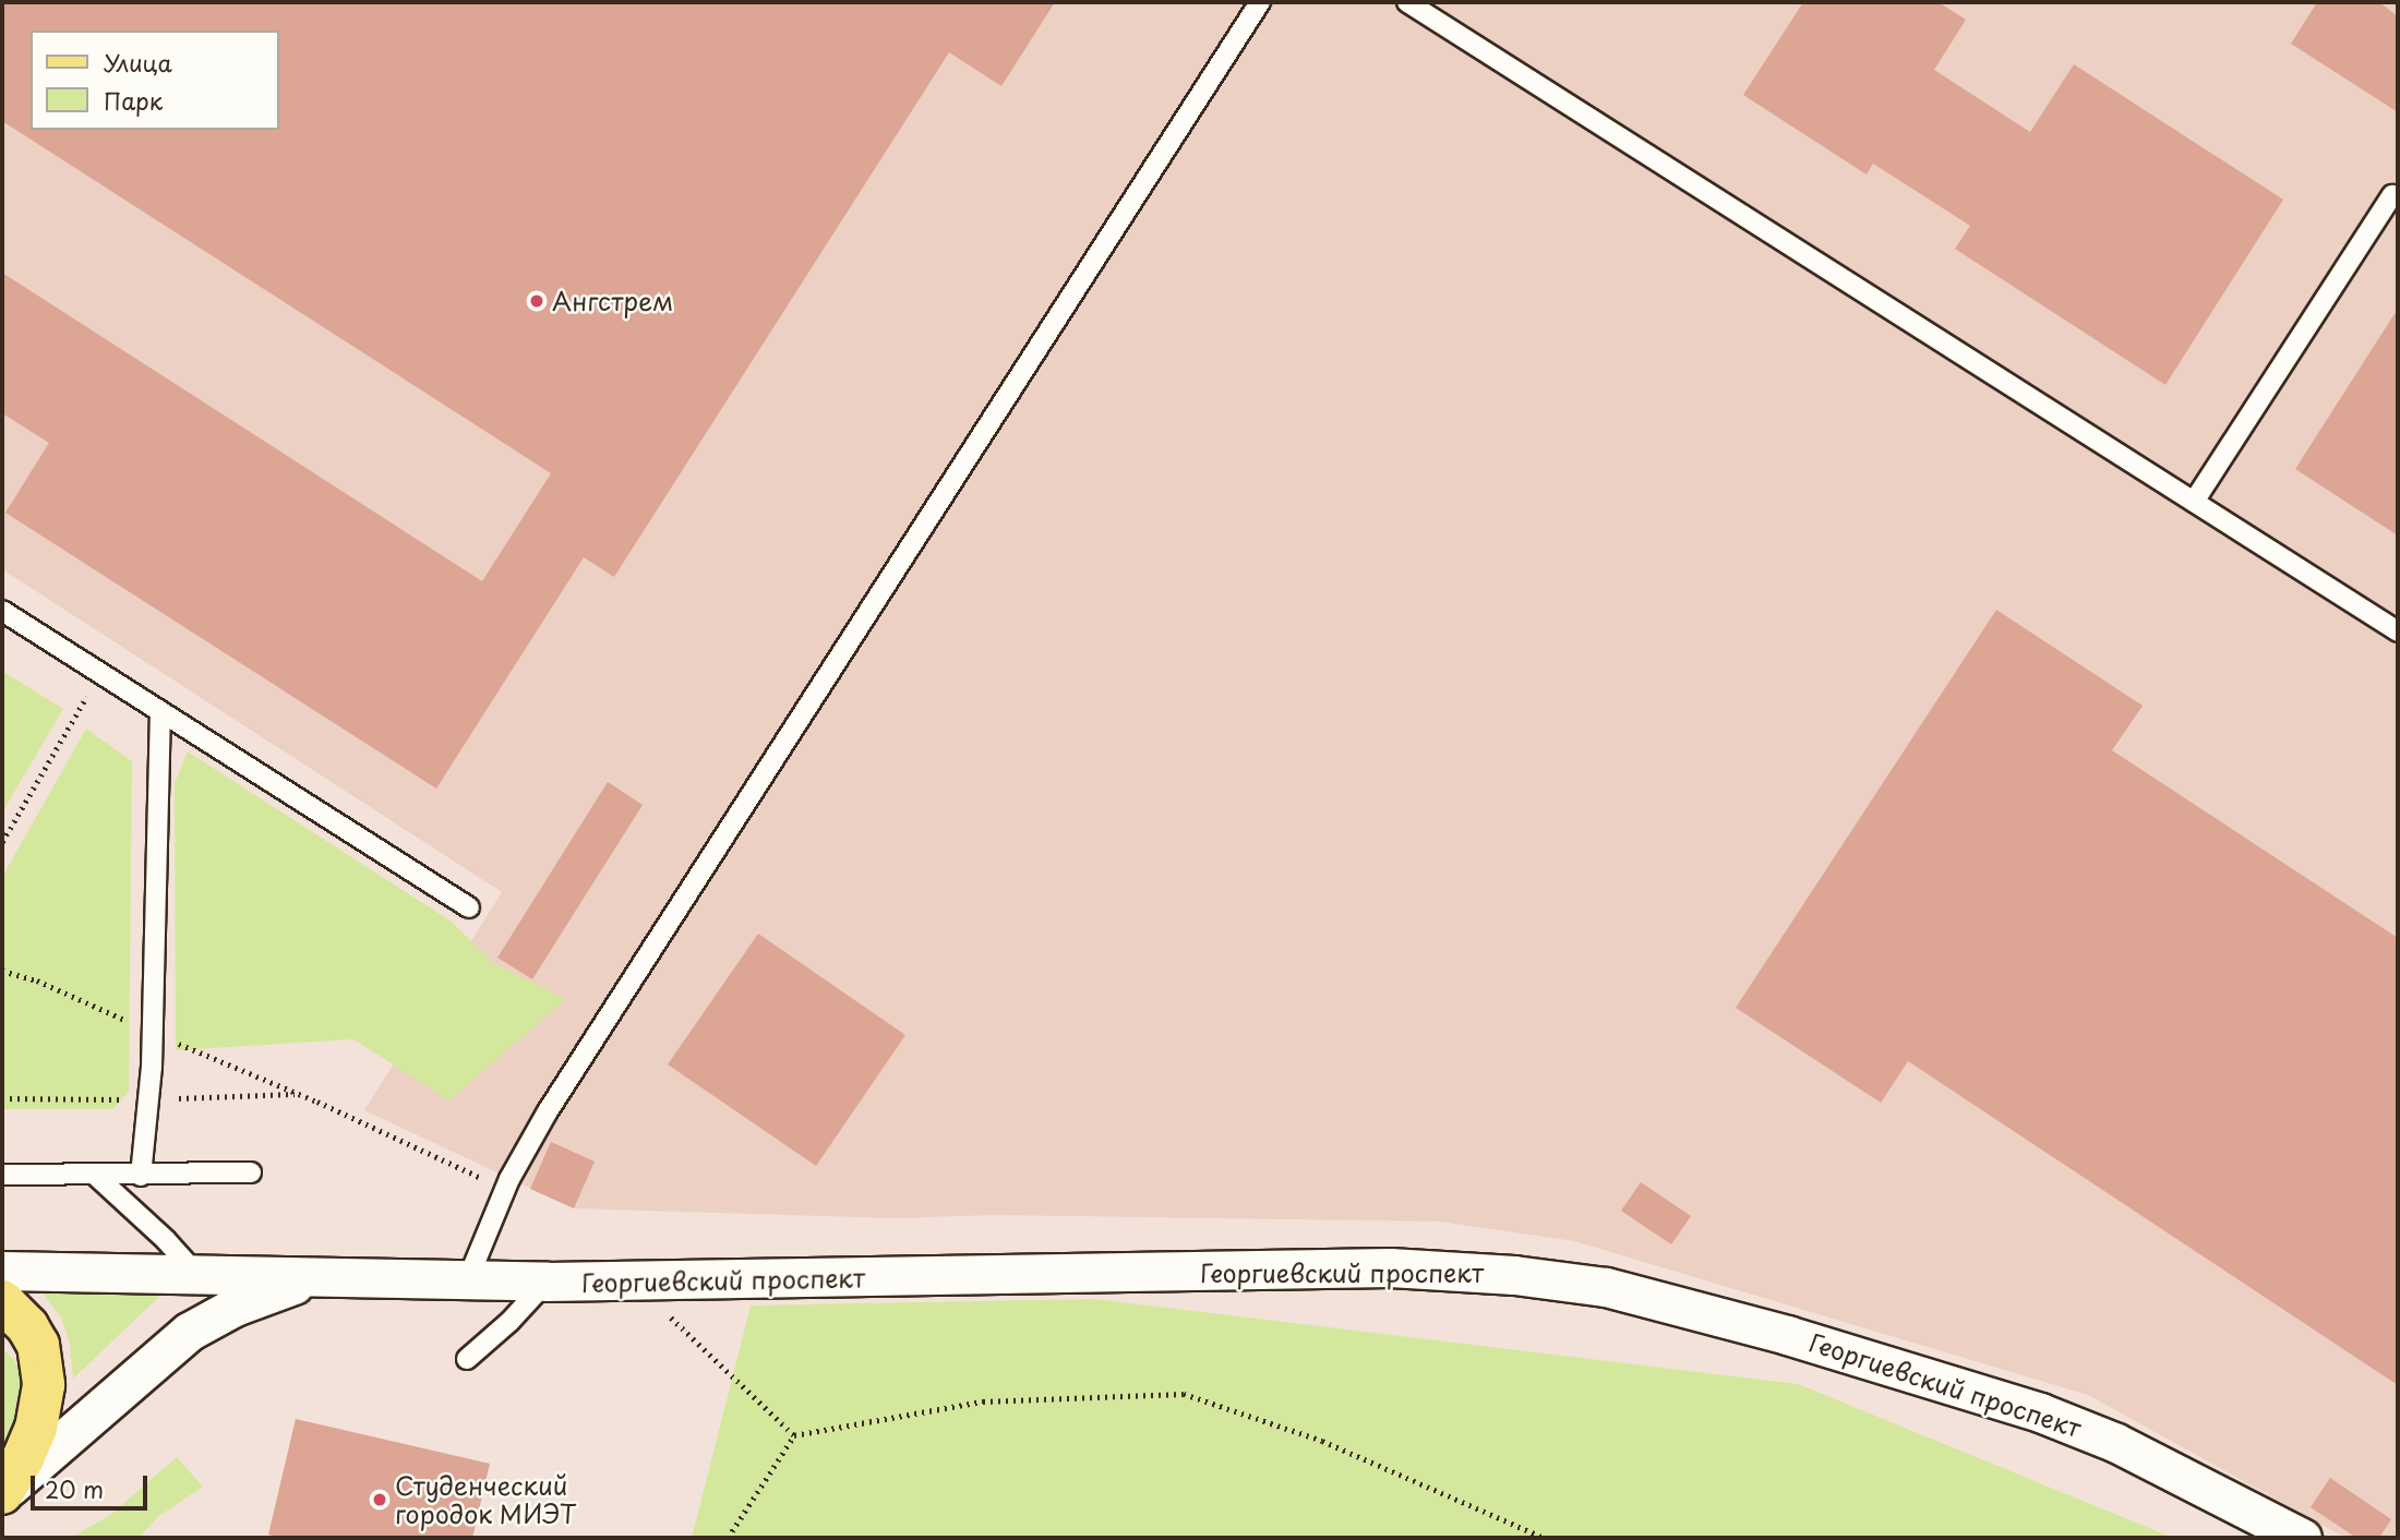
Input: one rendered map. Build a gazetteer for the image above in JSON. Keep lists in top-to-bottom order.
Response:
{
  "streets": {
    "main road": ["Георгиевский проспект"]
  },
  "places": ["Ангстрем", "Студенческий городок МИЭТ"],
  "legend": ["Улица", "Парк"],
  "scale_bar": "20 m"
}
